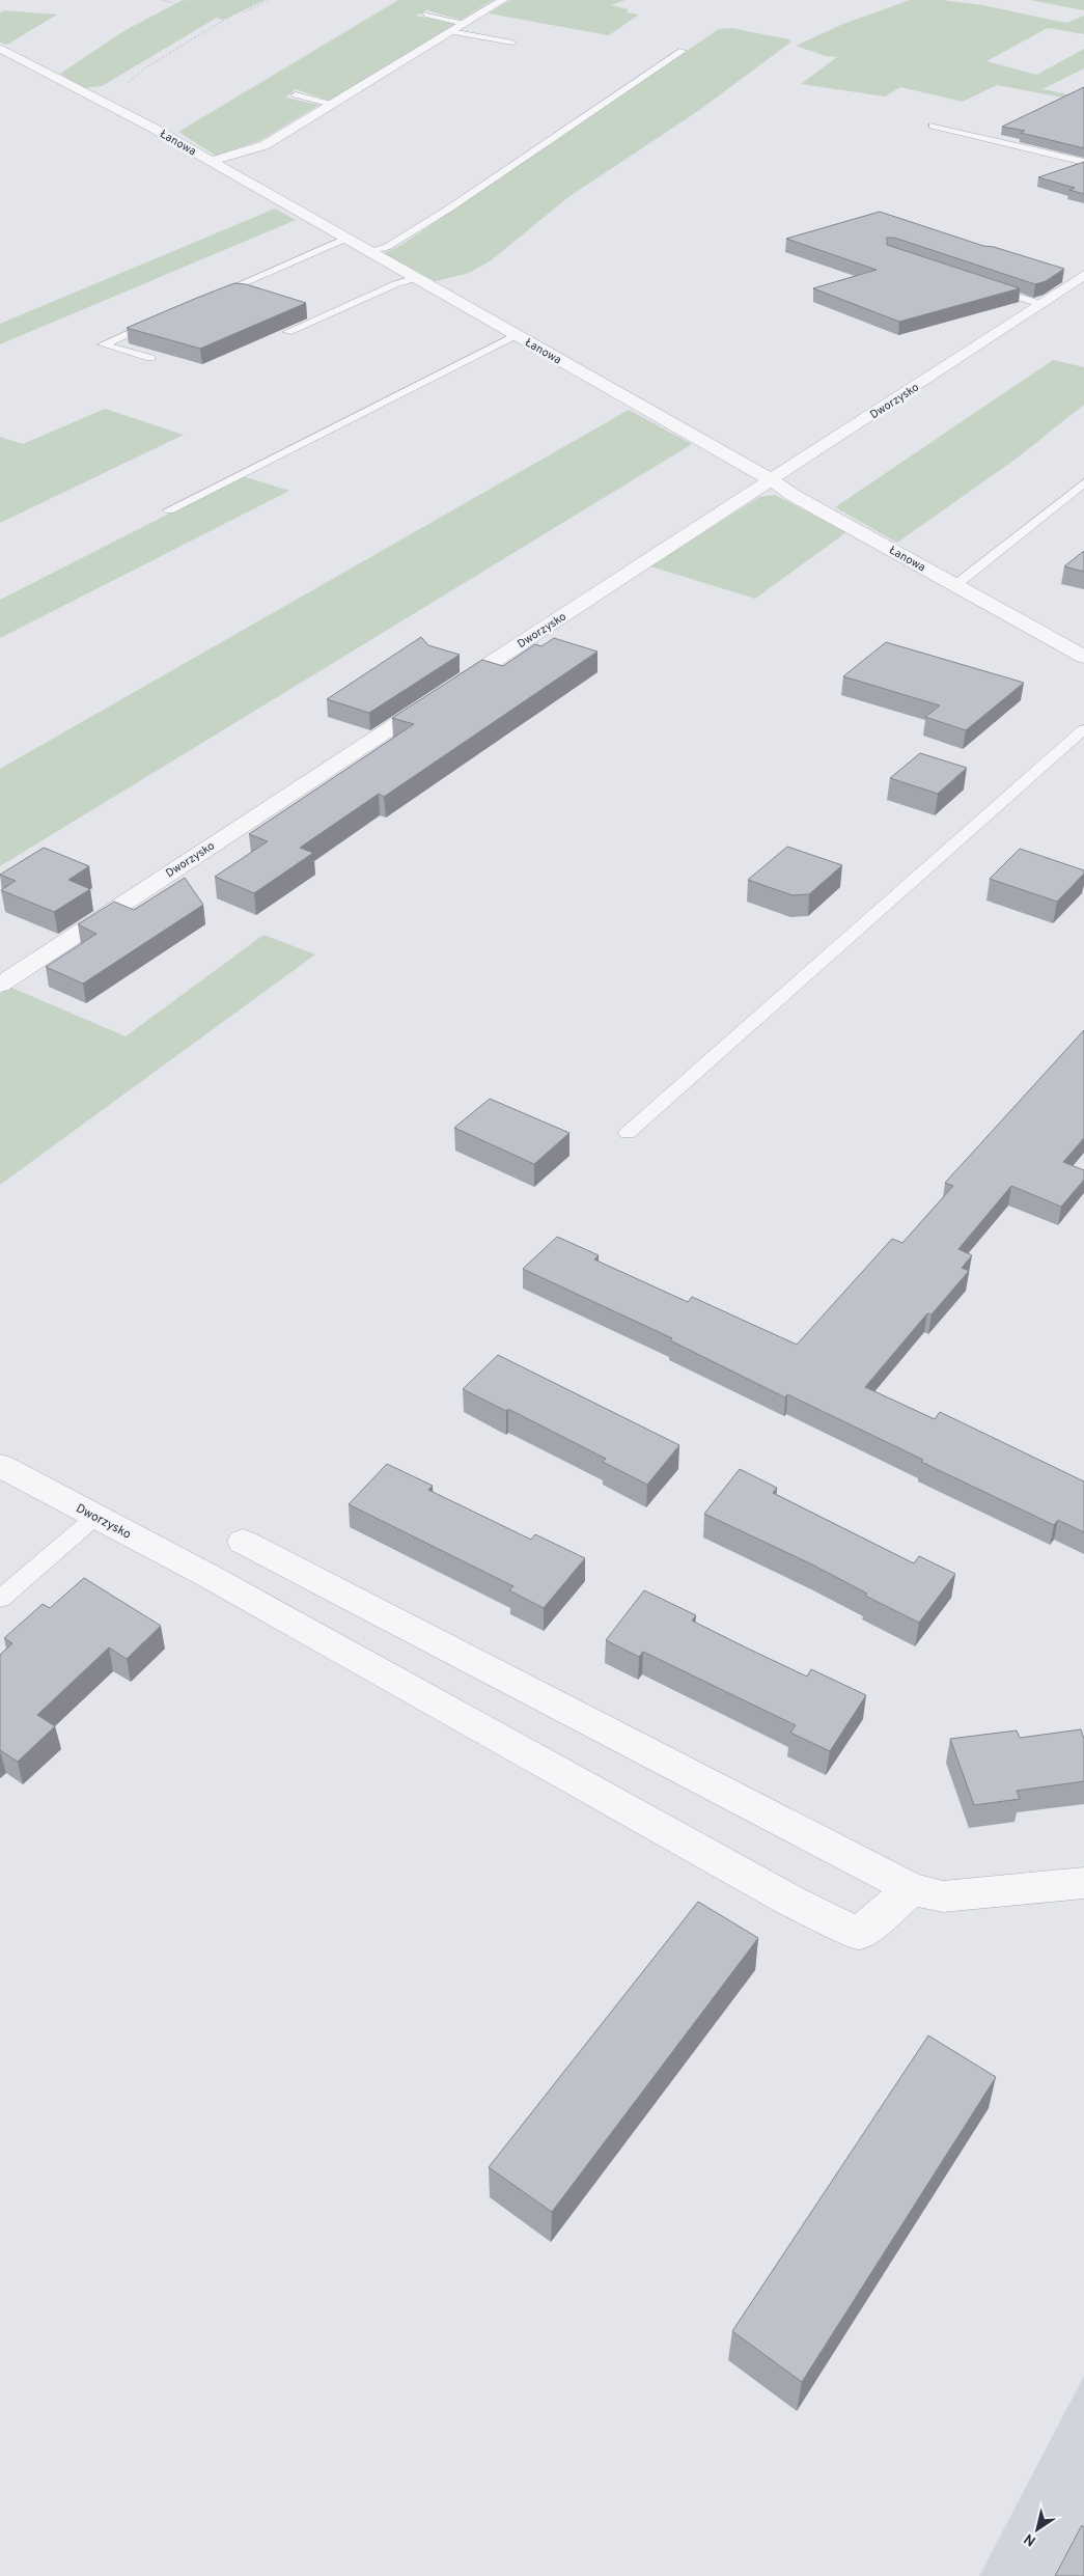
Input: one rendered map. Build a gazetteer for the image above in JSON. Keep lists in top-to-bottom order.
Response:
{
  "streets": {
    "street": ["Łanowa", "Dworzysko"]
  },
  "crossings": [
    ["Łanowa", "Dworzysko"]
  ],
  "north": "bottom left"
}
